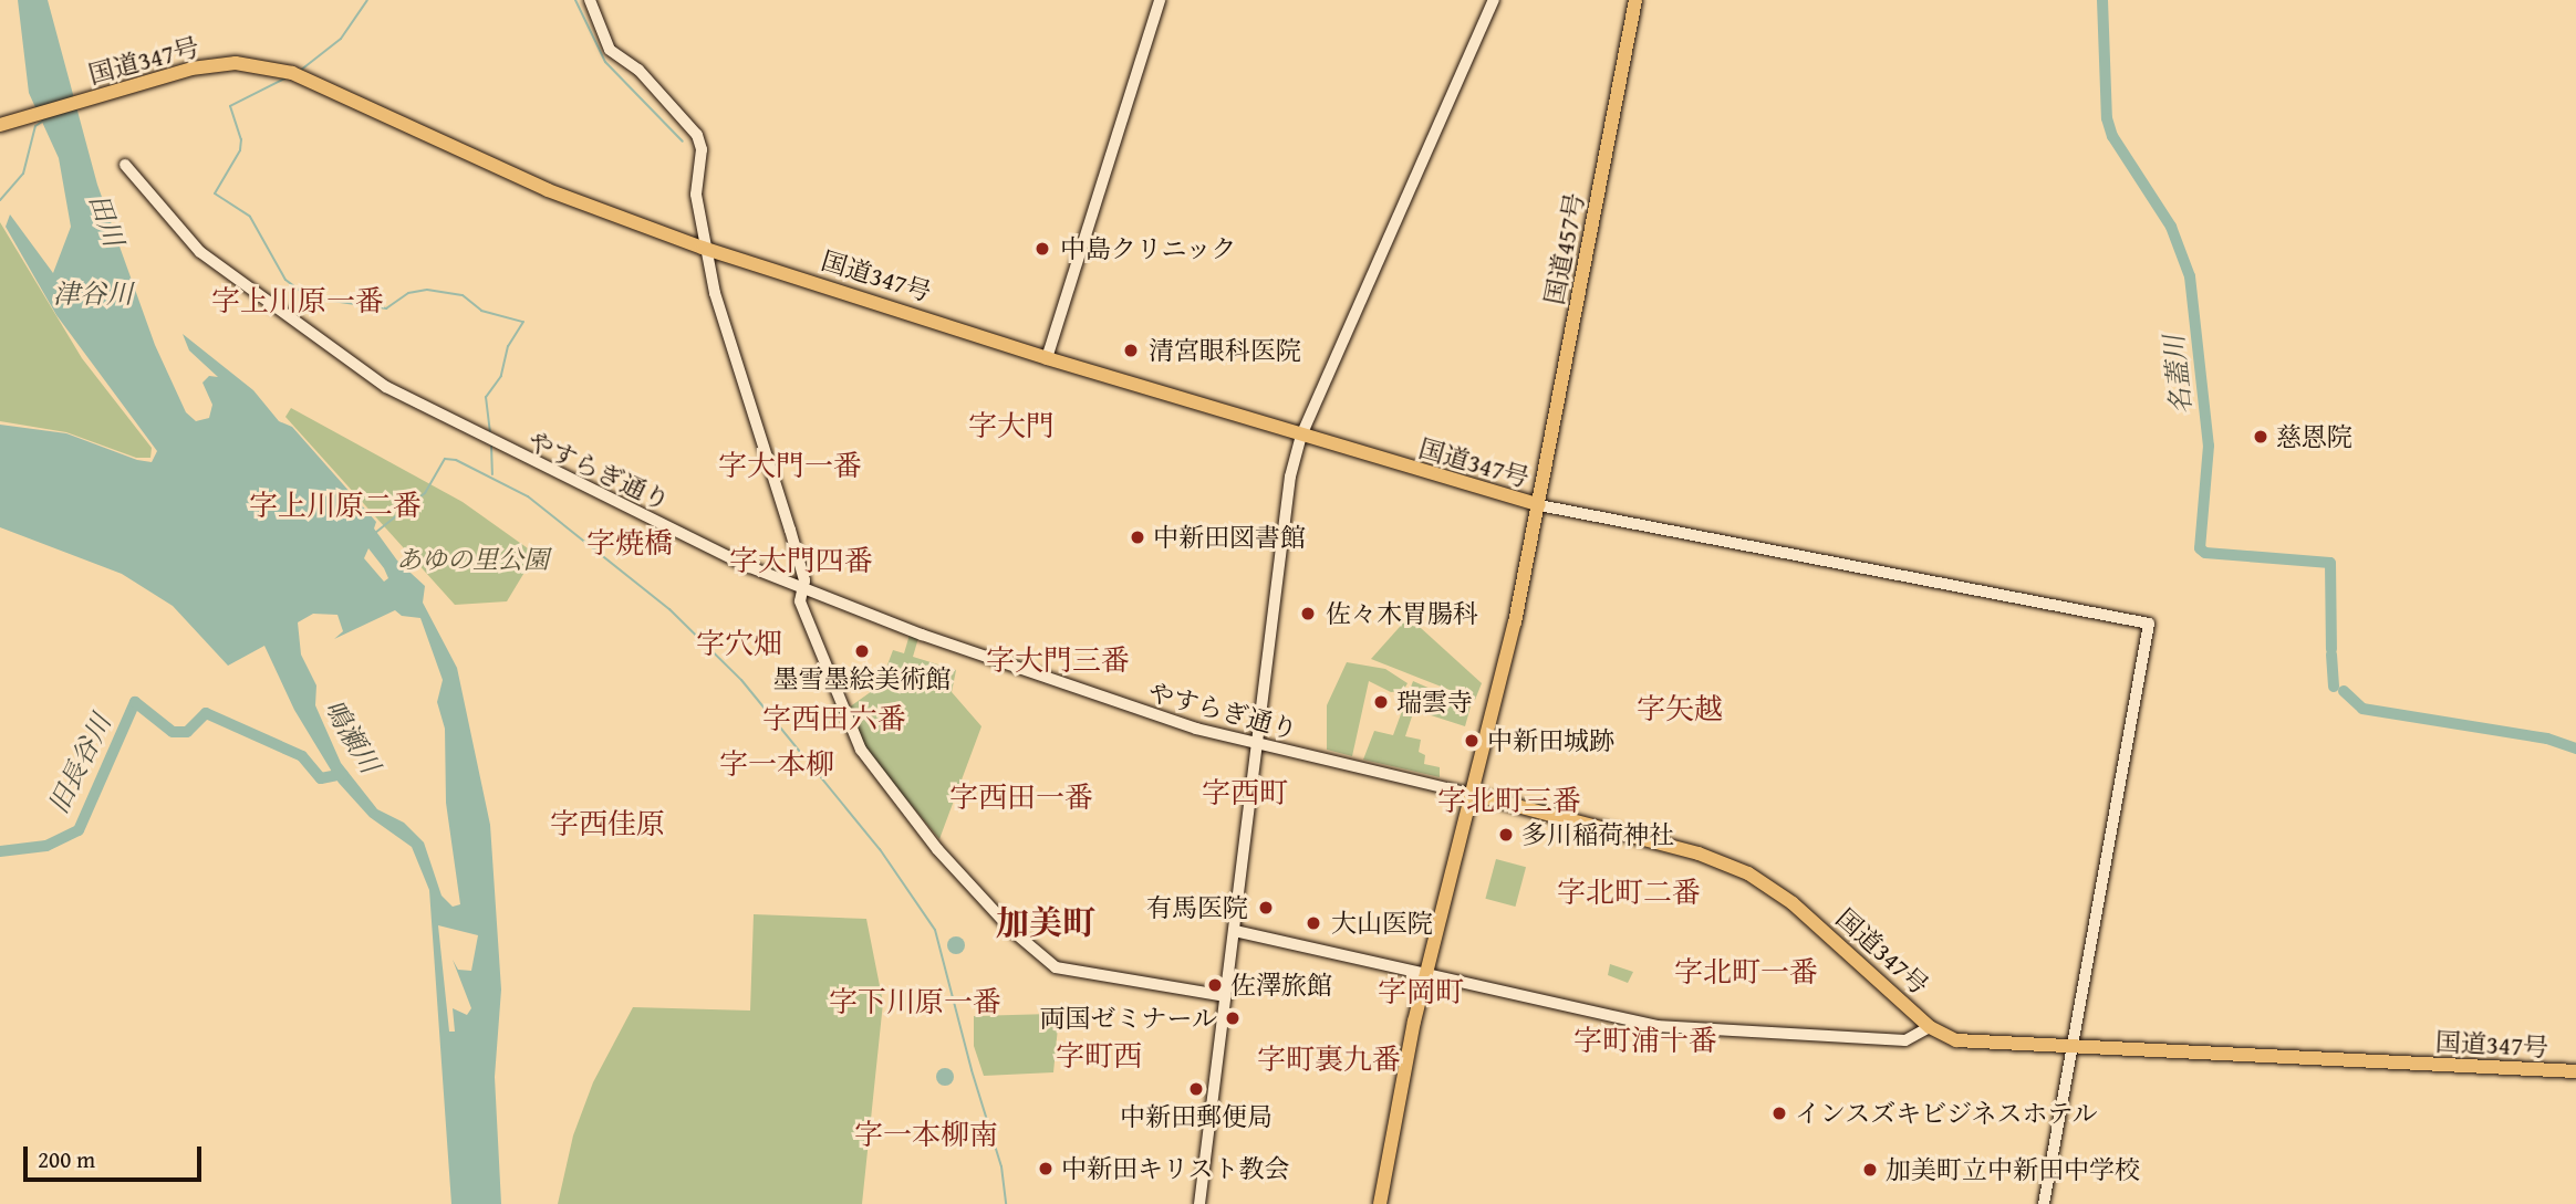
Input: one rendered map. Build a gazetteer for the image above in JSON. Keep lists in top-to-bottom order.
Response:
{
  "streets": {
    "highway": ["国道347号", "国道457号"],
    "street": ["やすらぎ通り"]
  },
  "crossings": [
    ["国道347号", "国道457号"],
    ["国道347号", "やすらぎ通り"]
  ],
  "districts": [
    "字上川原一番",
    "字大門",
    "字大門一番",
    "字上川原二番",
    "字焼橋",
    "字大門四番",
    "字穴畑",
    "字大門三番",
    "字矢越",
    "字西田六番",
    "字一本柳",
    "字西町",
    "字西田一番",
    "字北町三番",
    "字西佳原",
    "字北町二番",
    "加美町",
    "字北町一番",
    "字岡町",
    "字下川原一番",
    "字町浦十番",
    "字町西",
    "字町裏九番",
    "字一本柳南"
  ],
  "water": [
    "田川",
    "津谷川",
    "名蓋川",
    "鳴瀬川",
    "旧長谷川"
  ],
  "parks": ["あゆの里公園"],
  "places": [
    "中島クリニック",
    "清宮眼科医院",
    "慈恩院",
    "中新田図書館",
    "佐々木胃腸科",
    "墨雪墨絵美術館",
    "瑞雲寺",
    "中新田城跡",
    "多川稲荷神社",
    "有馬医院",
    "大山医院",
    "佐澤旅館",
    "両国ゼミナール",
    "中新田郵便局",
    "インスズキビジネスホテル",
    "中新田キリスト教会",
    "加美町立中新田中学校"
  ],
  "scale_bar": "200 m"
}
